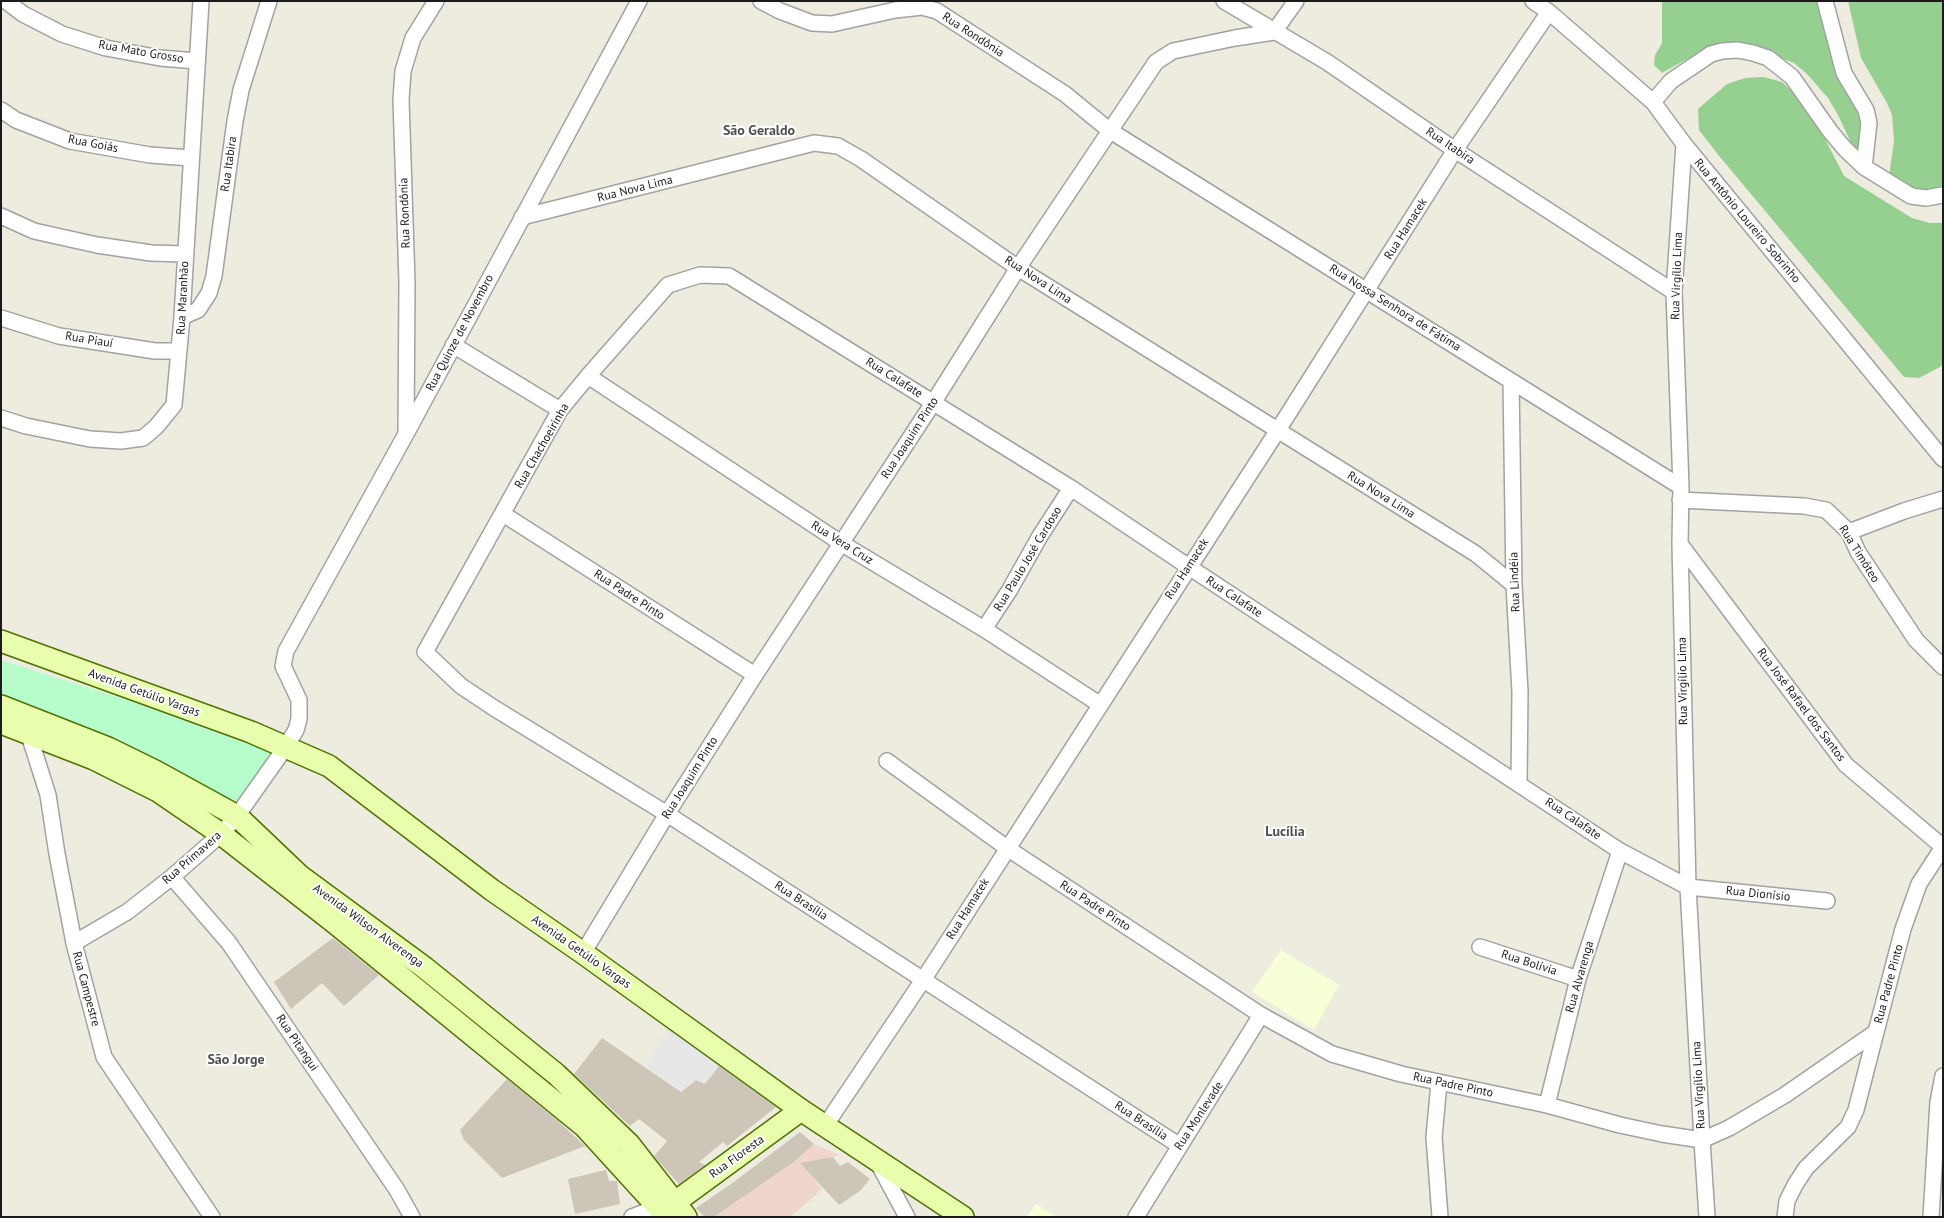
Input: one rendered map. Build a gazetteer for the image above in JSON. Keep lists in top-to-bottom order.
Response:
{
  "streets": {
    "main road": ["Avenida Getúlio Vargas", "Avenida Wilson Alverenga", "Rua Floresta"],
    "street": [
      "Rua Rondônia",
      "Rua Mato Grosso",
      "Rua Goiás",
      "Rua Itabira",
      "Rua Nova Lima",
      "Rua Antônio Loureiro Sobrinho",
      "Rua Hamacek",
      "Rua Virgílio Lima",
      "Rua Maranhão",
      "Rua Nossa Senhora de Fátima",
      "Rua Quinze de Novembro",
      "Rua Piauí",
      "Rua Calafate",
      "Rua Joaquim Pinto",
      "Rua Chachoeirinha",
      "Rua Vera Cruz",
      "Rua Timóteo",
      "Rua Paulo José Cardoso",
      "Rua Lindéia",
      "Rua Padre Pinto",
      "Rua José Rafael dos Santos",
      "Rua Primavera",
      "Rua Dionísio",
      "Rua Brasília",
      "Rua Bolívia",
      "Rua Alvarenga",
      "Rua Campestre",
      "Rua Pitangui",
      "Rua Monlevade"
    ]
  },
  "crossings": [
    ["Rua Rondônia", "Rua Nossa Senhora de Fátima"],
    ["Rua Rondônia", "Rua Quinze de Novembro"],
    ["Rua Rondônia", "Rua Joaquim Pinto"],
    ["Rua Mato Grosso", "Rua Maranhão"],
    ["Rua Goiás", "Rua Maranhão"],
    ["Rua Itabira", "Rua Hamacek"],
    ["Rua Itabira", "Rua Virgílio Lima"],
    ["Rua Itabira", "Rua Maranhão"],
    ["Rua Itabira", "Rua Joaquim Pinto"],
    ["Rua Nova Lima", "Rua Hamacek"],
    ["Rua Nova Lima", "Rua Quinze de Novembro"],
    ["Rua Nova Lima", "Rua Joaquim Pinto"],
    ["Rua Nova Lima", "Rua Lindéia"],
    ["Rua Antônio Loureiro Sobrinho", "Rua Hamacek"],
    ["Rua Antônio Loureiro Sobrinho", "Rua Virgílio Lima"],
    ["Rua Hamacek", "Rua Nossa Senhora de Fátima"],
    ["Rua Hamacek", "Rua Calafate"],
    ["Rua Hamacek", "Rua Vera Cruz"],
    ["Rua Hamacek", "Rua Padre Pinto"],
    ["Rua Hamacek", "Avenida Getúlio Vargas"],
    ["Rua Hamacek", "Rua Brasília"],
    ["Rua Virgílio Lima", "Rua Nossa Senhora de Fátima"],
    ["Rua Virgílio Lima", "Rua Calafate"],
    ["Rua Virgílio Lima", "Rua Timóteo"],
    ["Rua Virgílio Lima", "Rua Padre Pinto"],
    ["Rua Virgílio Lima", "Rua José Rafael dos Santos"],
    ["Rua Virgílio Lima", "Rua Dionísio"],
    ["Rua Maranhão", "Rua Piauí"],
    ["Rua Nossa Senhora de Fátima", "Rua Joaquim Pinto"],
    ["Rua Nossa Senhora de Fátima", "Rua Timóteo"],
    ["Rua Nossa Senhora de Fátima", "Rua Lindéia"],
    ["Rua Quinze de Novembro", "Avenida Getúlio Vargas"],
    ["Rua Quinze de Novembro", "Rua Primavera"],
    ["Rua Calafate", "Rua Joaquim Pinto"],
    ["Rua Calafate", "Rua Chachoeirinha"],
    ["Rua Calafate", "Rua Paulo José Cardoso"],
    ["Rua Calafate", "Rua Lindéia"],
    ["Rua Calafate", "Rua Dionísio"],
    ["Rua Calafate", "Rua Alvarenga"],
    ["Rua Joaquim Pinto", "Rua Vera Cruz"],
    ["Rua Joaquim Pinto", "Rua Padre Pinto"],
    ["Rua Joaquim Pinto", "Avenida Getúlio Vargas"],
    ["Rua Joaquim Pinto", "Rua Brasília"],
    ["Rua Chachoeirinha", "Rua Vera Cruz"],
    ["Rua Chachoeirinha", "Rua Padre Pinto"],
    ["Rua Chachoeirinha", "Rua Brasília"],
    ["Rua Vera Cruz", "Rua Paulo José Cardoso"],
    ["Rua Padre Pinto", "Rua José Rafael dos Santos"],
    ["Rua Padre Pinto", "Rua Alvarenga"],
    ["Rua Padre Pinto", "Rua Monlevade"],
    ["Avenida Getúlio Vargas", "Rua Primavera"],
    ["Avenida Getúlio Vargas", "Rua Floresta"],
    ["Rua Primavera", "Avenida Wilson Alverenga"],
    ["Rua Primavera", "Rua Campestre"],
    ["Rua Primavera", "Rua Pitangui"],
    ["Rua Brasília", "Rua Monlevade"],
    ["Avenida Wilson Alverenga", "Rua Campestre"],
    ["Avenida Wilson Alverenga", "Rua Floresta"],
    ["Rua Bolívia", "Rua Alvarenga"]
  ],
  "districts": ["São Geraldo", "Lucília", "São Jorge"]
}
